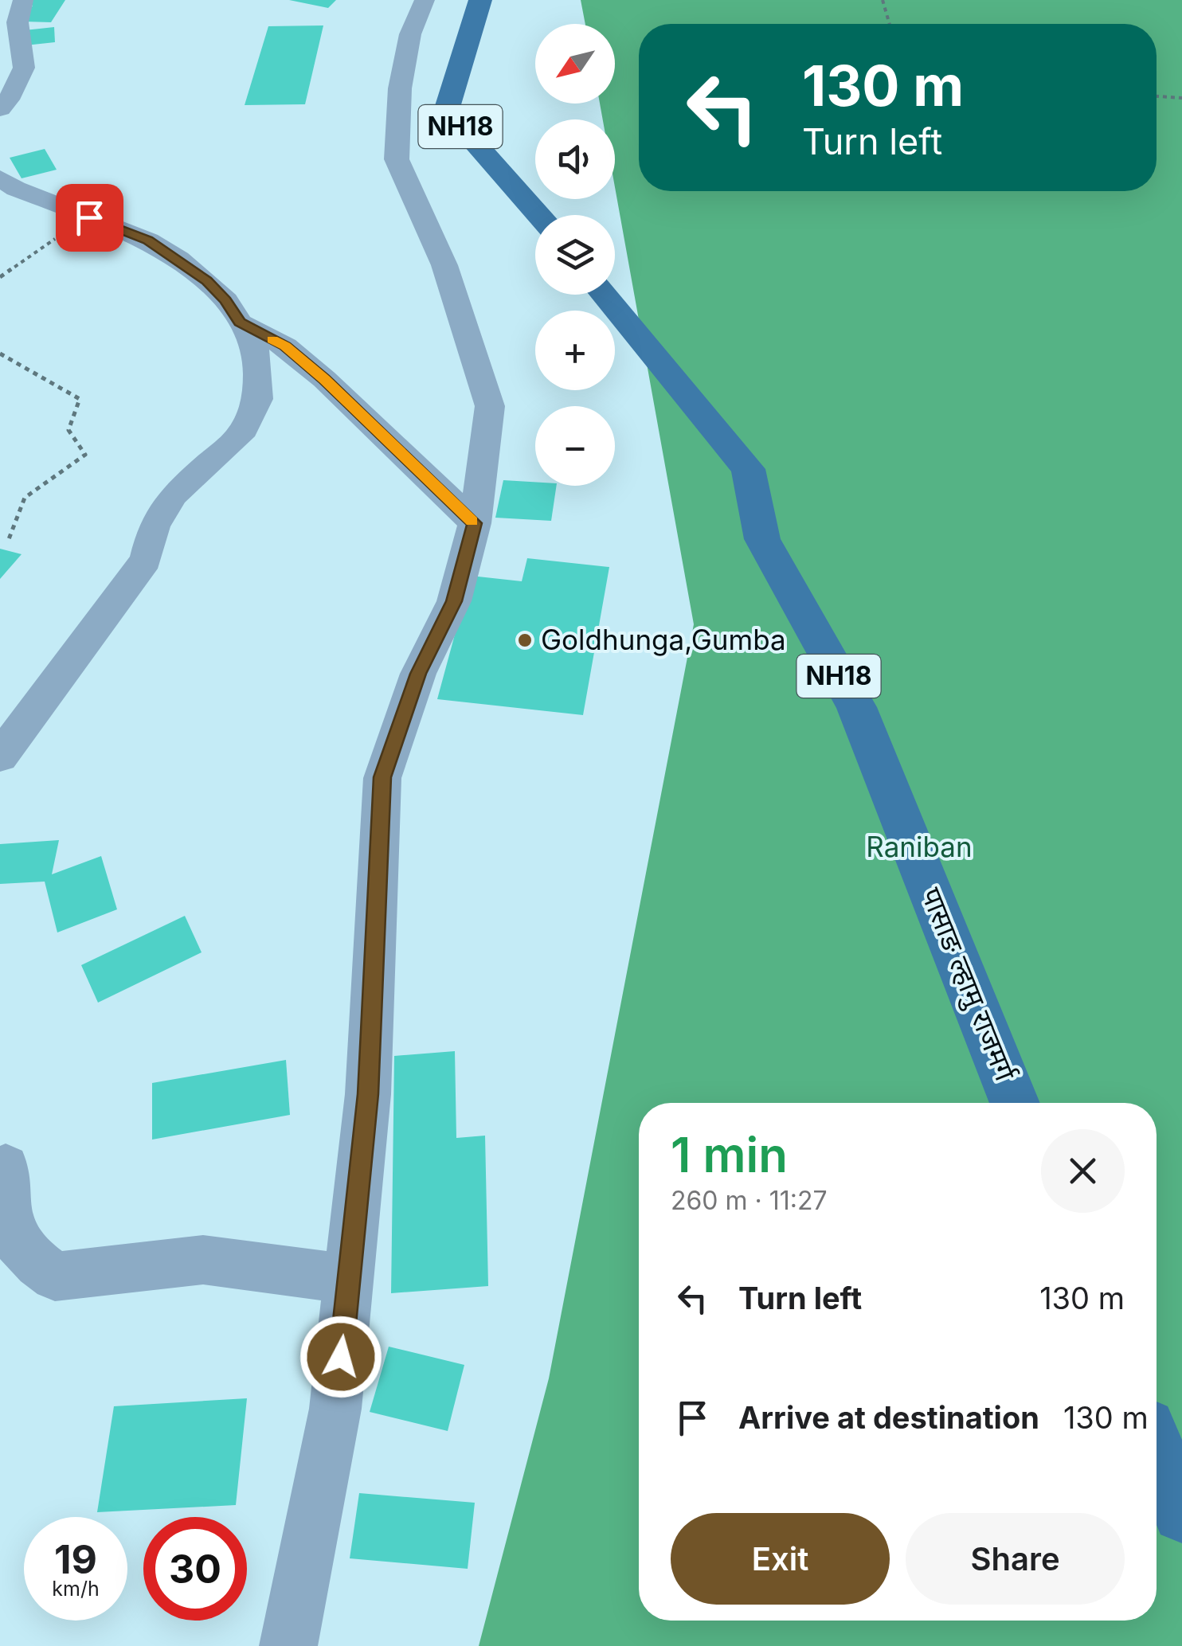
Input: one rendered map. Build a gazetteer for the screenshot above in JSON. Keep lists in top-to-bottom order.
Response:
{
  "streets": {
    "main road": ["NH18", "पासाङ ल्हामु राजमर्ग"]
  },
  "parks": ["Raniban"],
  "places": ["Goldhunga,Gumba"],
  "north": "bottom left",
  "page": {
    "map_buttons": ["+", "−"],
    "turn": ["130 m", "Turn left"],
    "heading": ["1 min", "260 m · 11:27"],
    "list": [
      {
        "name": "Turn left",
        "value": "130 m"
      },
      {
        "name": "Arrive at destination",
        "value": "130 m"
      }
    ],
    "buttons": ["Exit", "Share"],
    "speed": "19 km/h",
    "limit": "30"
  }
}
